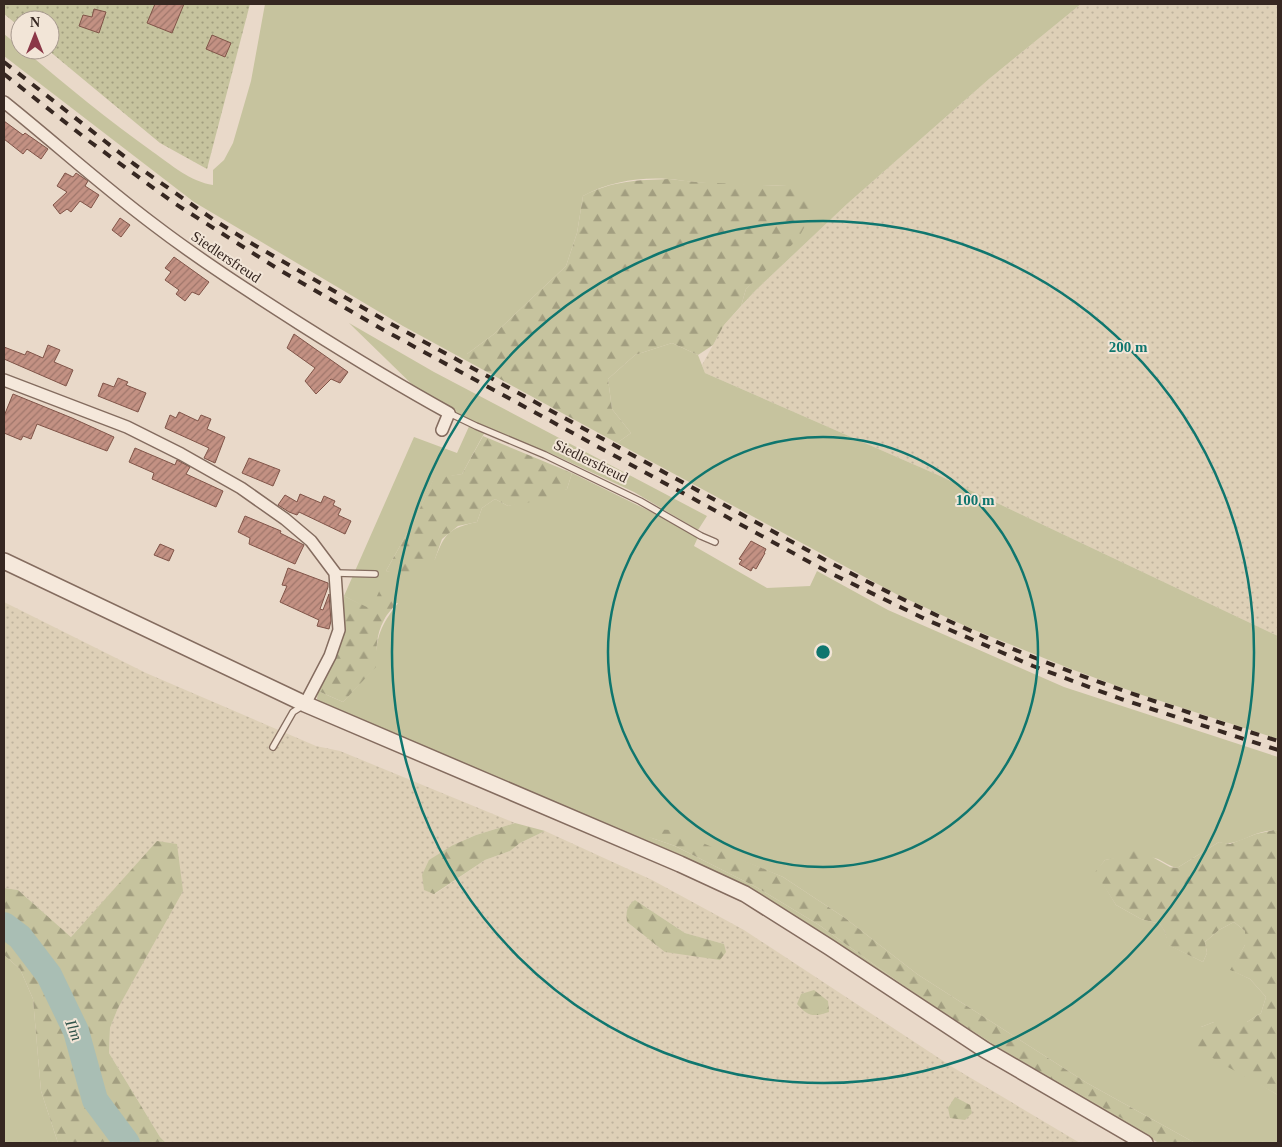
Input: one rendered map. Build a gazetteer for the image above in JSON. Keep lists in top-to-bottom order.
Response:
{
  "streets": {
    "street": ["Siedlersfreud"]
  },
  "water": ["Ilm"],
  "north": "top",
  "rings": ["200 m", "100 m"]
}
